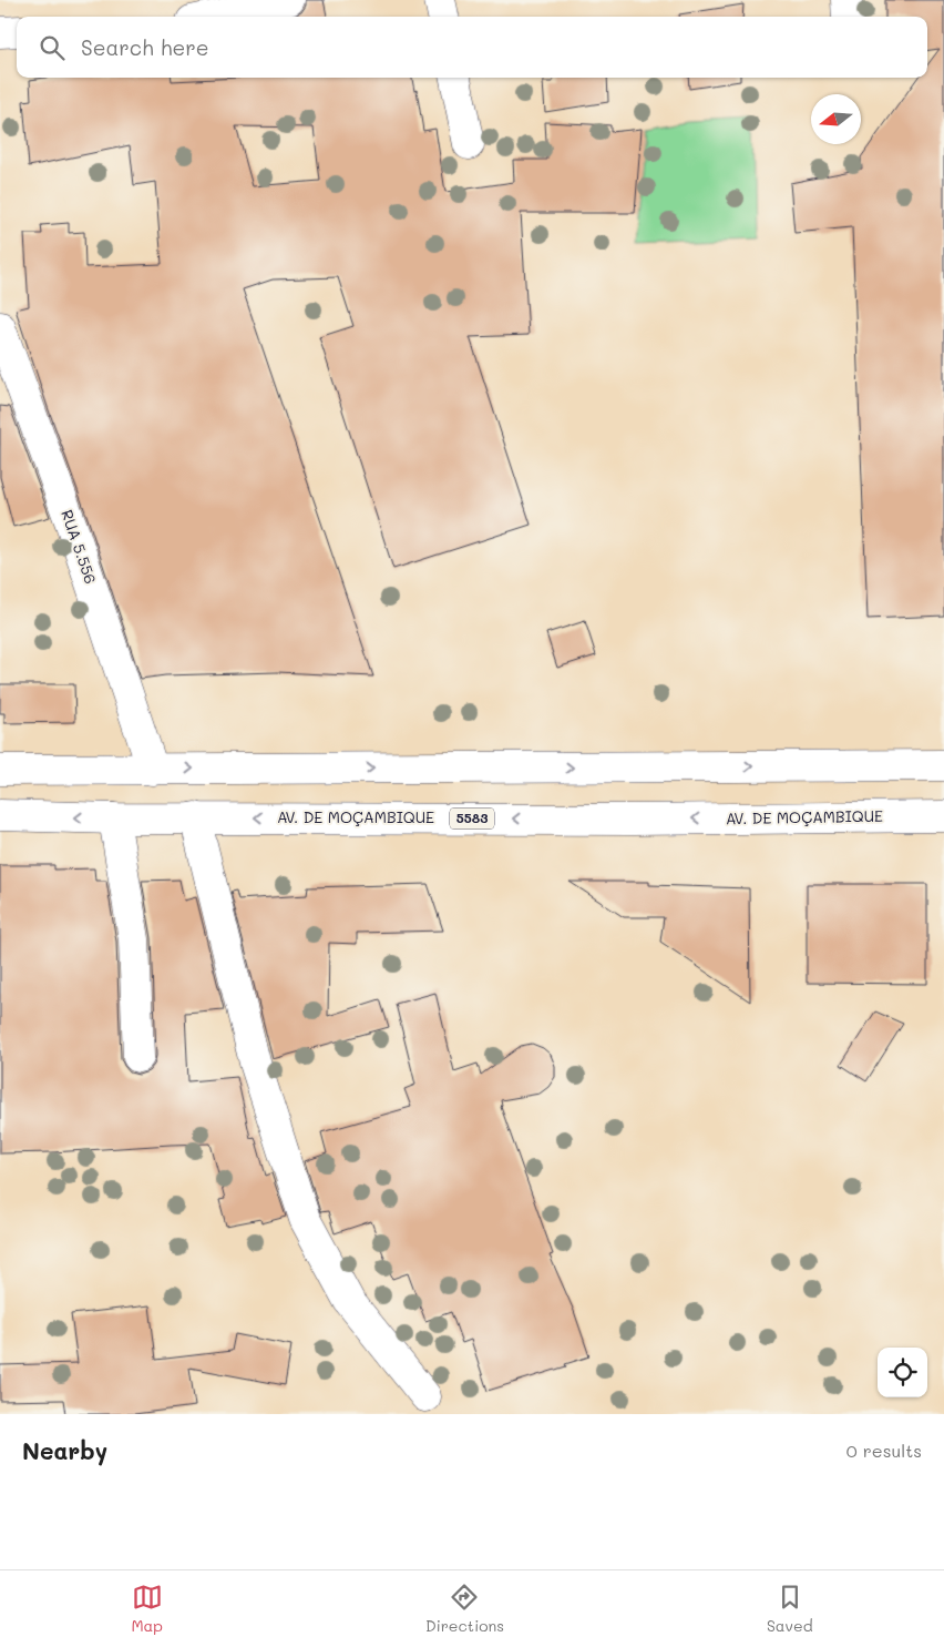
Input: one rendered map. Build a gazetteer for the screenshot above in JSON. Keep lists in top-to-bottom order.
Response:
{
  "streets": {
    "main road": ["RUA 5.556", "AV. DE MOÇAMBIQUE", "5583"]
  },
  "north": "left",
  "page": {
    "search": "Search here",
    "heading": ["Nearby", "0 results"],
    "nav": ["Map", "Directions", "Saved"]
  }
}
